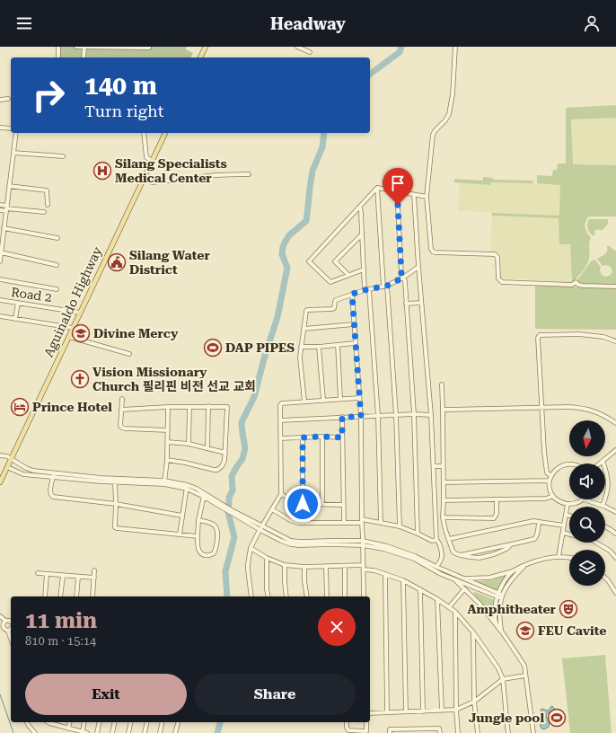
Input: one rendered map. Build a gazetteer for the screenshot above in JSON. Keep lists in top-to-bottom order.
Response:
{
  "streets": {
    "main road": ["Aguinaldo Highway"],
    "street": ["Road 2"]
  },
  "crossings": [
    ["Road 2", "Aguinaldo Highway"]
  ],
  "places": {
    "hospital": ["Silang Specialists Medical Center"],
    "public building": ["Silang Water District"],
    "school or university": ["Divine Mercy", "FEU Cavite"],
    "sports": ["DAP PIPES", "Jungle pool"],
    "church": ["Vision Missionary Church 필리핀 비전 선교 교회"],
    "hotel": ["Prince Hotel"],
    "theatre": ["Amphitheater"]
  },
  "north": "bottom",
  "page": {
    "header": "Headway",
    "turn": ["140 m", "Turn right"],
    "heading": ["11 min", "810 m · 15:14"],
    "buttons": ["Exit", "Share"]
  }
}
